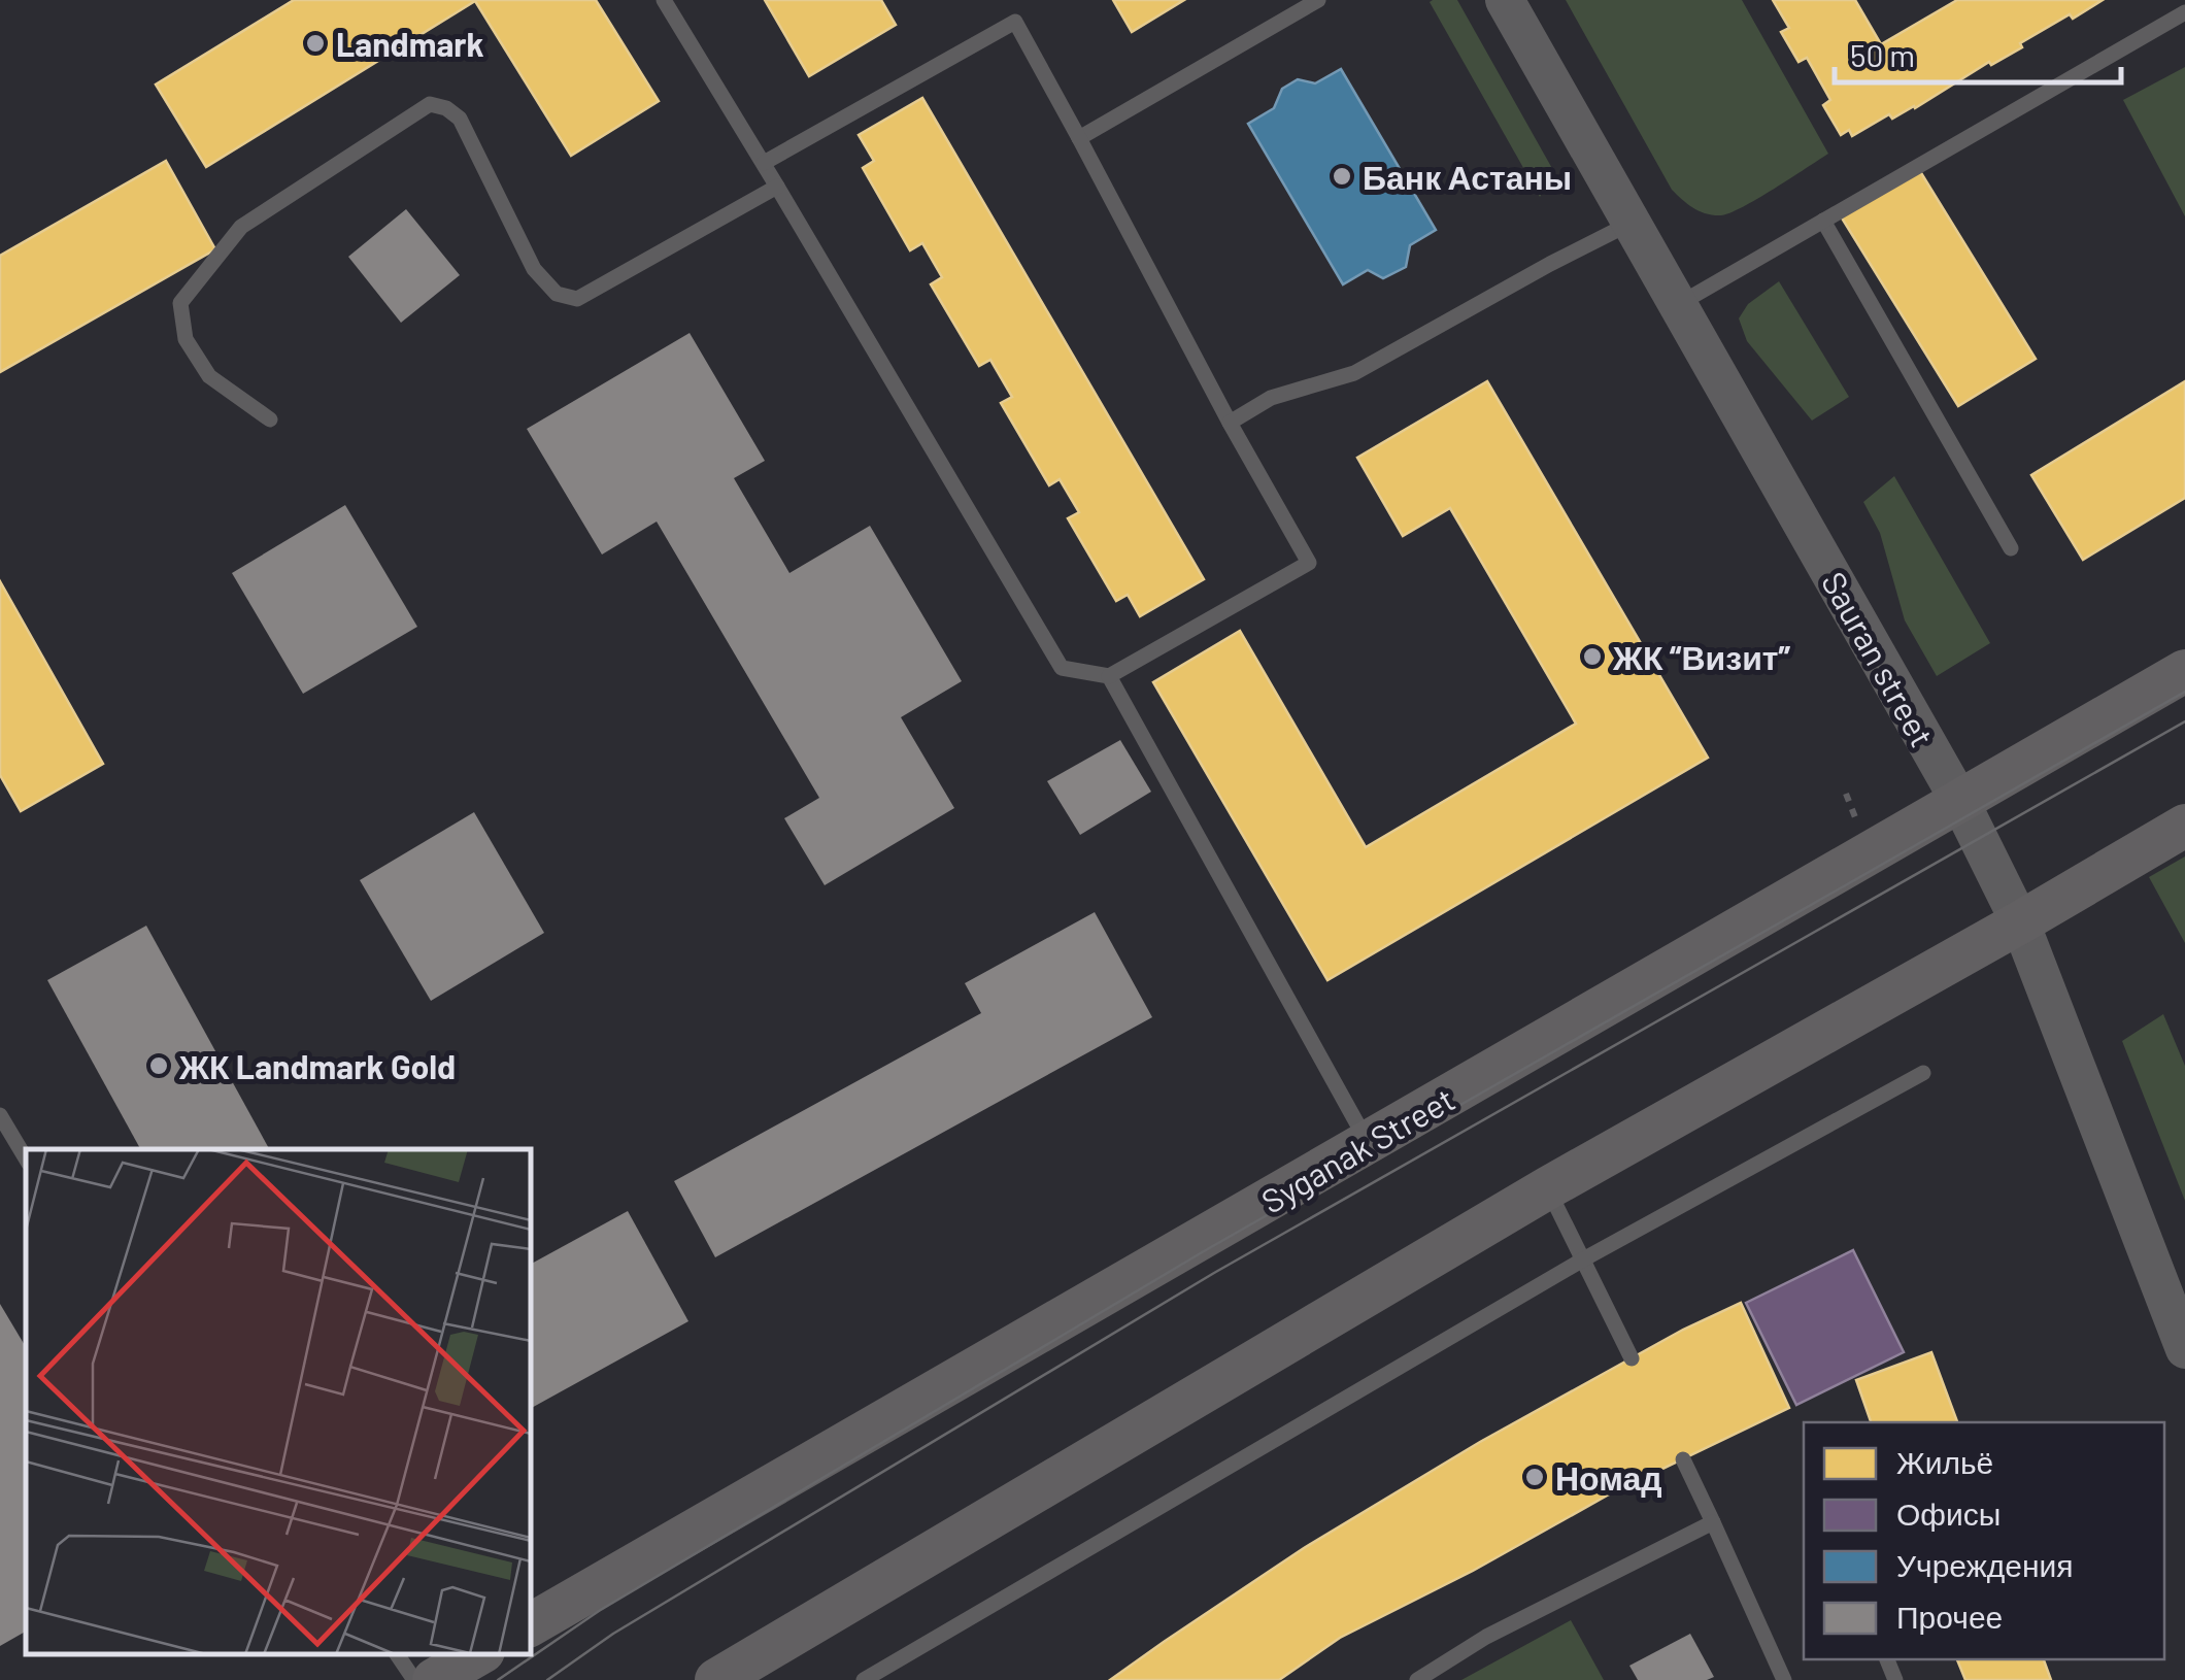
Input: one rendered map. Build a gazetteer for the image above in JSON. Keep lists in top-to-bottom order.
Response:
{
  "streets": {
    "main road": ["Syganak Street"],
    "street": ["Sauran street"]
  },
  "crossings": [
    ["Sauran street", "Syganak Street"]
  ],
  "places": [
    "Landmark",
    "Банк Астаны",
    "ЖК “Визит”",
    "ЖК Landmark Gold",
    "Номад"
  ],
  "legend": [
    "Жильё",
    "Офисы",
    "Учреждения",
    "Прочее"
  ],
  "scale_bar": "50 m"
}
